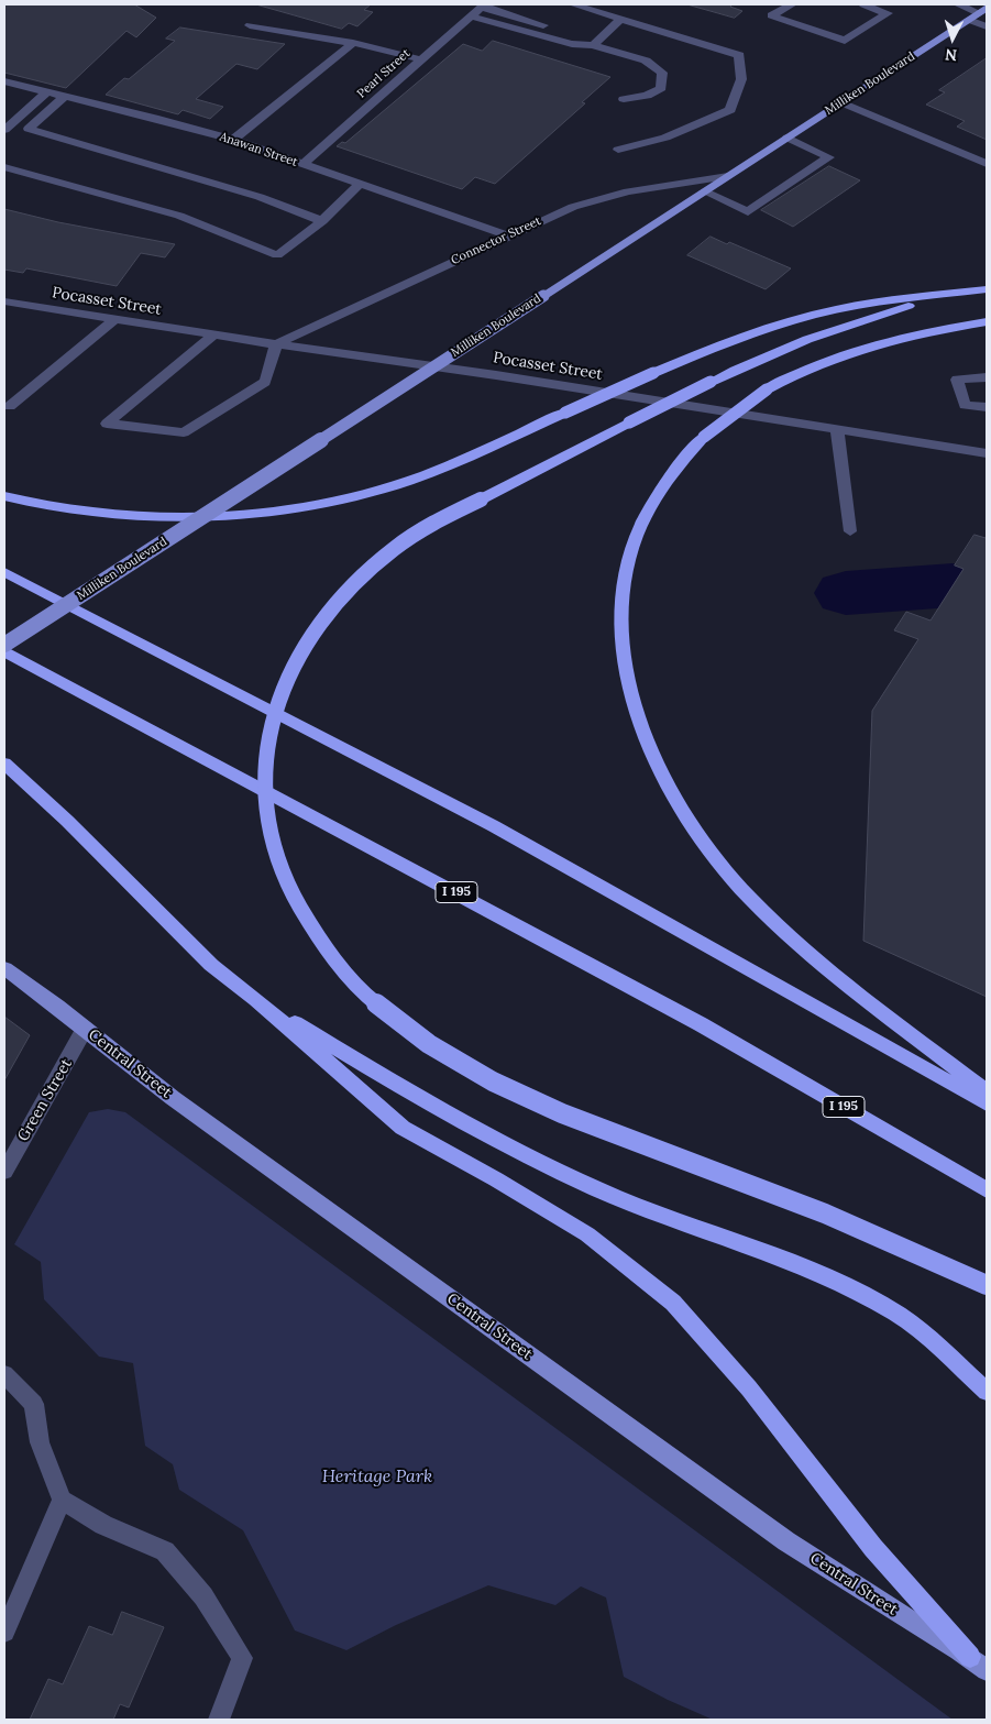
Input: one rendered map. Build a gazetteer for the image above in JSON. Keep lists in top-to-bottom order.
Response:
{
  "streets": {
    "highway": ["I 195"],
    "main road": ["Milliken Boulevard", "Central Street"],
    "street": [
      "Pearl Street",
      "Anawan Street",
      "Connector Street",
      "Pocasset Street",
      "Green Street"
    ]
  },
  "crossings": [
    ["Pearl Street", "Anawan Street"],
    ["Milliken Boulevard", "Connector Street"],
    ["Anawan Street", "Connector Street"],
    ["Connector Street", "Pocasset Street"],
    ["Central Street", "Green Street"]
  ],
  "parks": ["Heritage Park"],
  "north": "bottom"
}
